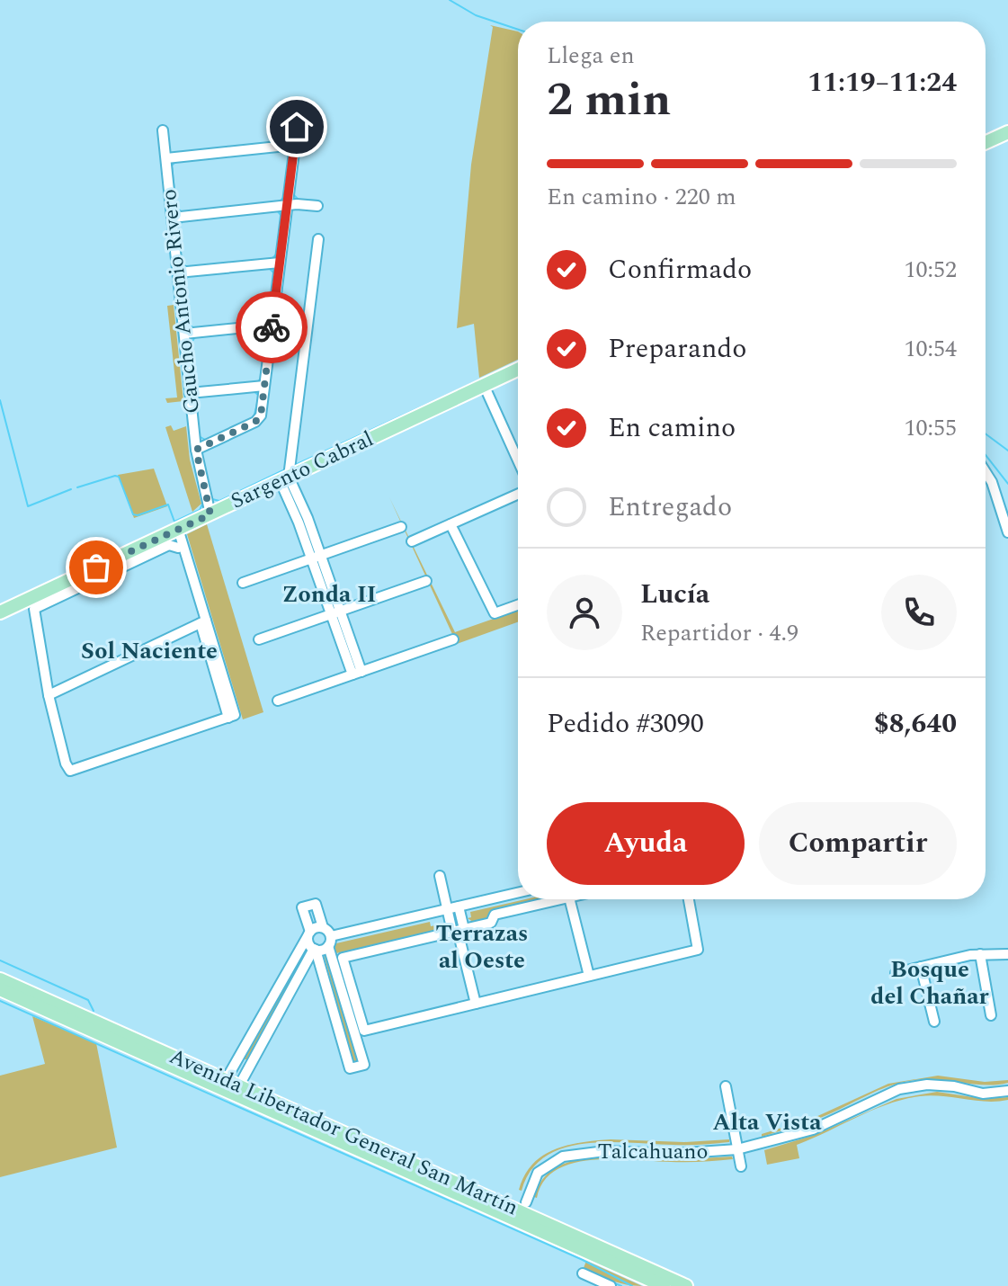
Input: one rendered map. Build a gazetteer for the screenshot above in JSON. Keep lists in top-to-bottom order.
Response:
{
  "streets": {
    "main road": ["Sargento Cabral", "Avenida Libertador General San Martín"],
    "street": ["Gaucho Antonio Rivero", "Talcahuano"]
  },
  "crossings": [
    ["Gaucho Antonio Rivero", "Sargento Cabral"]
  ],
  "districts": [
    "Zonda II",
    "Sol Naciente",
    "Terrazas al Oeste",
    "Bosque del Chañar",
    "Alta Vista"
  ],
  "page": {
    "heading": ["2 min", "Llega en", "11:19–11:24"],
    "panel": [
      "Lucía",
      "Repartidor · 4.9",
      "Pedido #3090",
      "$8,640"
    ],
    "bar": "En camino · 220 m",
    "list": [
      ["Confirmado", "10:52"],
      ["Preparando", "10:54"],
      ["En camino", "10:55"],
      "Entregado"
    ],
    "buttons": ["Ayuda", "Compartir"]
  }
}
